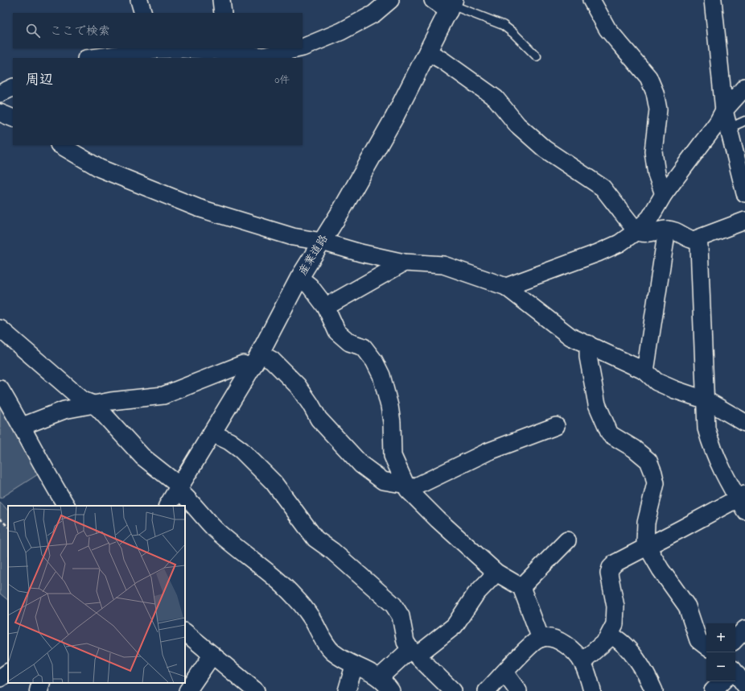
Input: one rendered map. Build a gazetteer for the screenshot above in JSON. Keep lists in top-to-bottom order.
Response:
{
  "streets": {
    "street": ["産業道路"]
  },
  "page": {
    "search": "ここで検索",
    "heading": ["周辺", "0件"],
    "map_buttons": ["+", "−"]
  }
}
